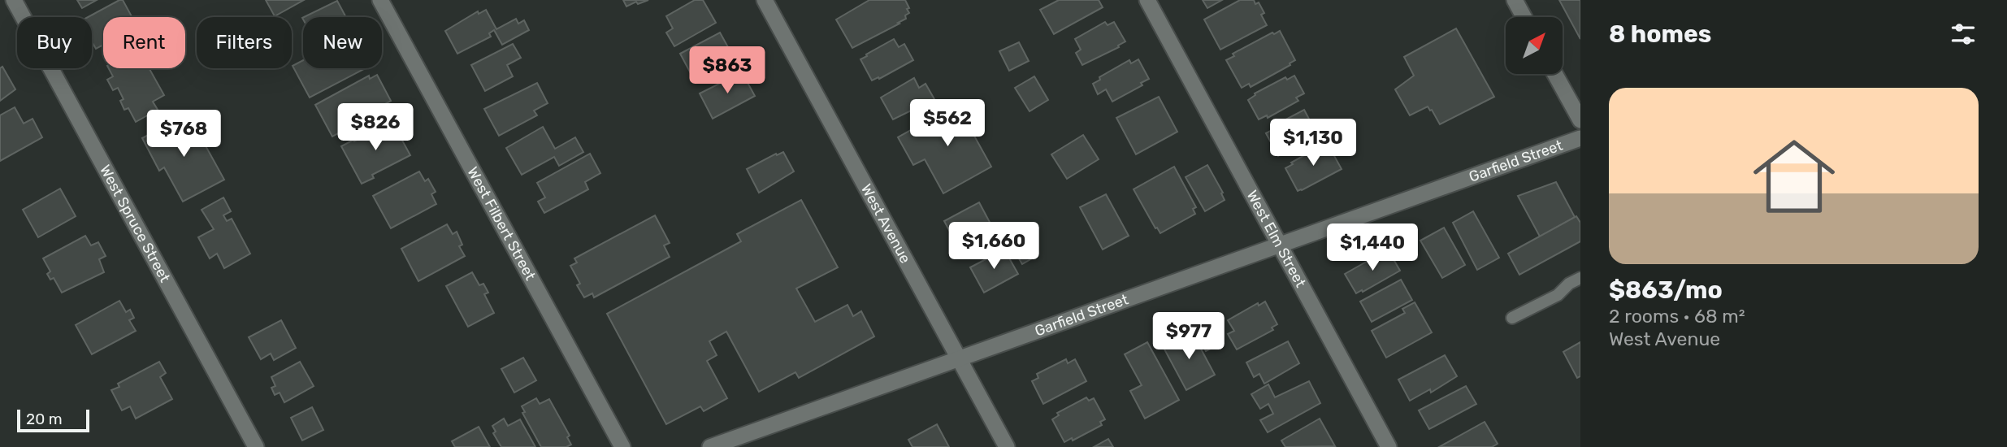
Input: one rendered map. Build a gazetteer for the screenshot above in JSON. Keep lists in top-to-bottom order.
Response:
{
  "streets": {
    "street": [
      "Garfield Street",
      "West Spruce Street",
      "West Filbert Street",
      "West Avenue",
      "West Elm Street"
    ]
  },
  "crossings": [
    ["Garfield Street", "West Avenue"],
    ["Garfield Street", "West Elm Street"]
  ],
  "scale_bar": "20 m",
  "north": "top right",
  "page": {
    "heading": "8 homes",
    "chip": [
      "Buy",
      "Rent",
      "Filters",
      "New"
    ],
    "price": [
      "$863",
      "$562",
      "$826",
      "$768",
      "$1,130",
      "$1,660",
      "$1,440",
      "$977"
    ],
    "list": [
      {
        "name": "$863/mo",
        "note": "2 rooms · 68 m² · West Avenue"
      }
    ],
    "scale": "20 m"
  }
}
